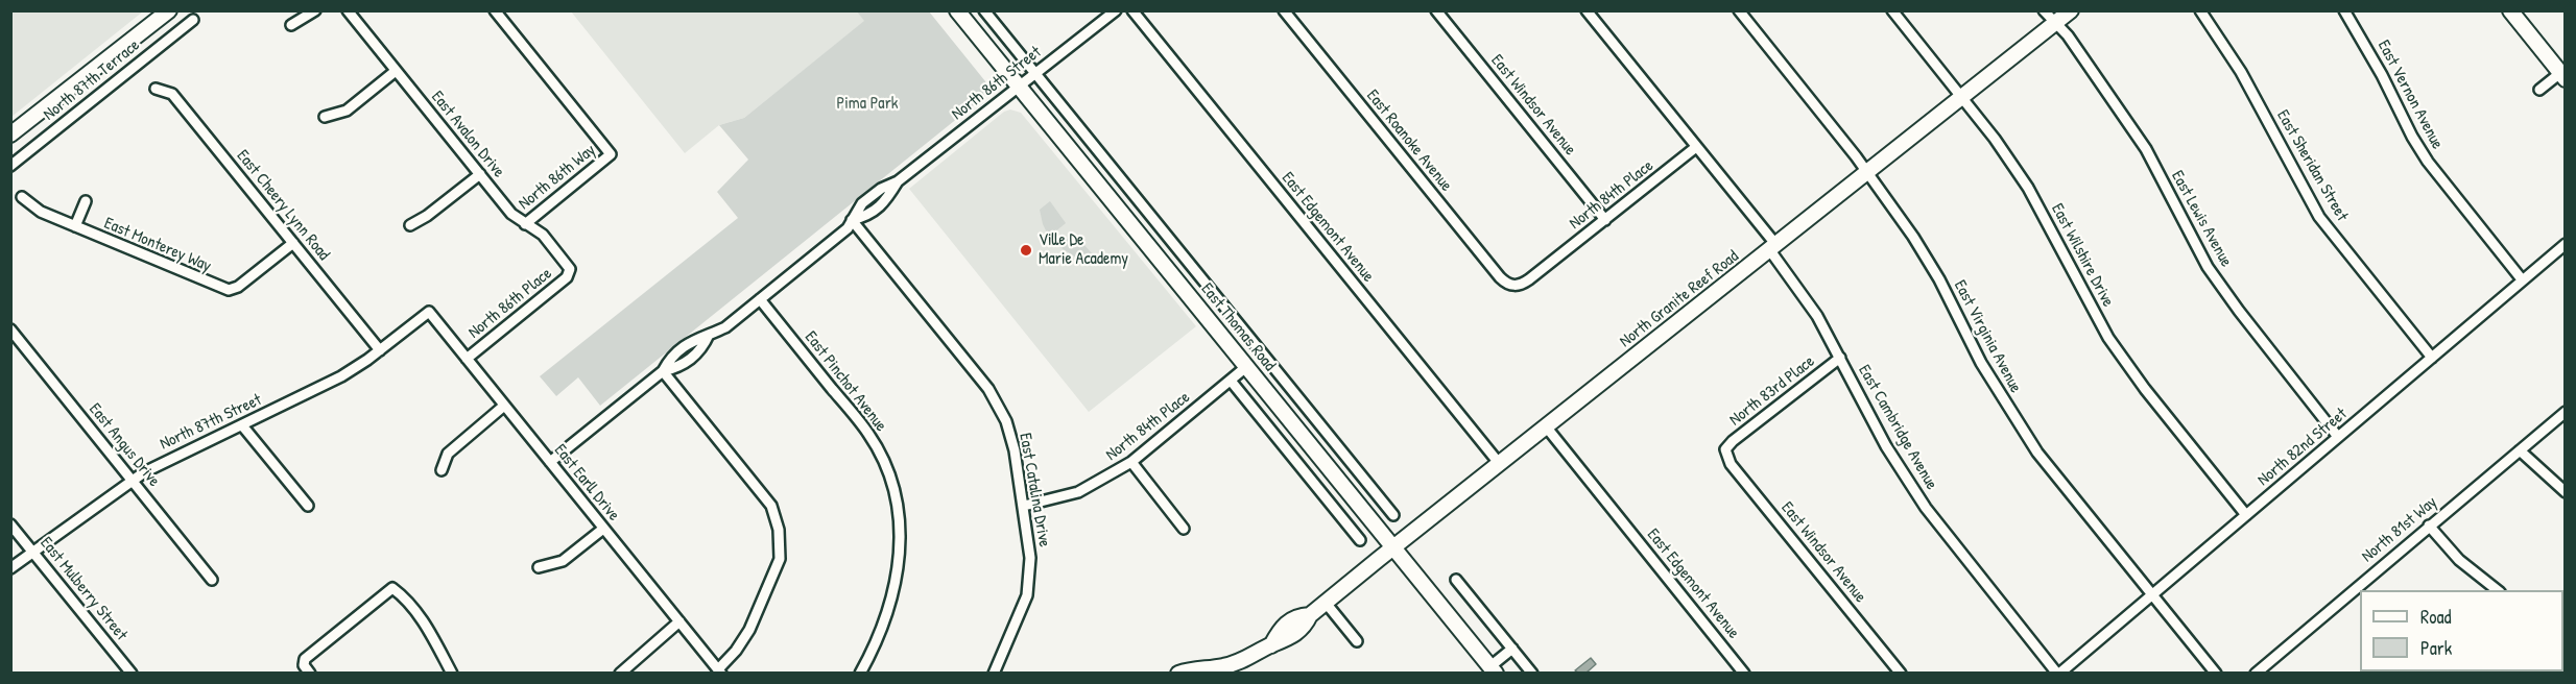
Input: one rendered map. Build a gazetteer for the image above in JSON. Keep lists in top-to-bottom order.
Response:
{
  "streets": {
    "street": [
      "North 87th Terrace",
      "North 86th Street",
      "East Vernon Avenue",
      "East Windsor Avenue",
      "East Avalon Drive",
      "East Roanoke Avenue",
      "East Sheridan Street",
      "North 86th Way",
      "North 84th Place",
      "East Cheery Lynn Road",
      "East Lewis Avenue",
      "East Edgemont Avenue",
      "East Monterey Way",
      "East Wilshire Drive",
      "North Granite Reef Road",
      "North 86th Place",
      "East Thomas Road",
      "East Virginia Avenue",
      "East Pinchot Avenue",
      "North 83rd Place",
      "North 87th Street",
      "East Cambridge Avenue",
      "East Angus Drive",
      "North 82nd Street",
      "East Earll Drive",
      "East Catalina Drive",
      "North 81st Way",
      "East Mulberry Street"
    ]
  },
  "crossings": [
    ["North 86th Street", "East Thomas Road"],
    ["North 86th Street", "East Pinchot Avenue"],
    ["North 86th Street", "East Earll Drive"],
    ["North 86th Street", "East Catalina Drive"],
    ["East Vernon Avenue", "North 82nd Street"],
    ["East Windsor Avenue", "North 84th Place"],
    ["East Windsor Avenue", "North 83rd Place"],
    ["East Avalon Drive", "North 86th Way"],
    ["East Avalon Drive", "North 86th Place"],
    ["East Roanoke Avenue", "North 84th Place"],
    ["East Sheridan Street", "North 82nd Street"],
    ["North 84th Place", "East Thomas Road"],
    ["North 84th Place", "East Cambridge Avenue"],
    ["North 84th Place", "East Catalina Drive"],
    ["East Cheery Lynn Road", "East Monterey Way"],
    ["East Cheery Lynn Road", "North 87th Street"],
    ["East Lewis Avenue", "North Granite Reef Road"],
    ["East Lewis Avenue", "North 82nd Street"],
    ["East Edgemont Avenue", "North Granite Reef Road"],
    ["East Wilshire Drive", "North Granite Reef Road"],
    ["East Wilshire Drive", "North 82nd Street"],
    ["North Granite Reef Road", "East Thomas Road"],
    ["North Granite Reef Road", "East Virginia Avenue"],
    ["North Granite Reef Road", "East Cambridge Avenue"],
    ["North 86th Place", "East Earll Drive"],
    ["East Virginia Avenue", "North 82nd Street"],
    ["North 83rd Place", "East Cambridge Avenue"],
    ["North 87th Street", "East Angus Drive"],
    ["North 87th Street", "East Earll Drive"],
    ["North 87th Street", "East Mulberry Street"],
    ["East Cambridge Avenue", "North 82nd Street"]
  ],
  "parks": ["Pima Park"],
  "places": ["Ville De Marie Academy"],
  "legend": ["Road", "Park"]
}
